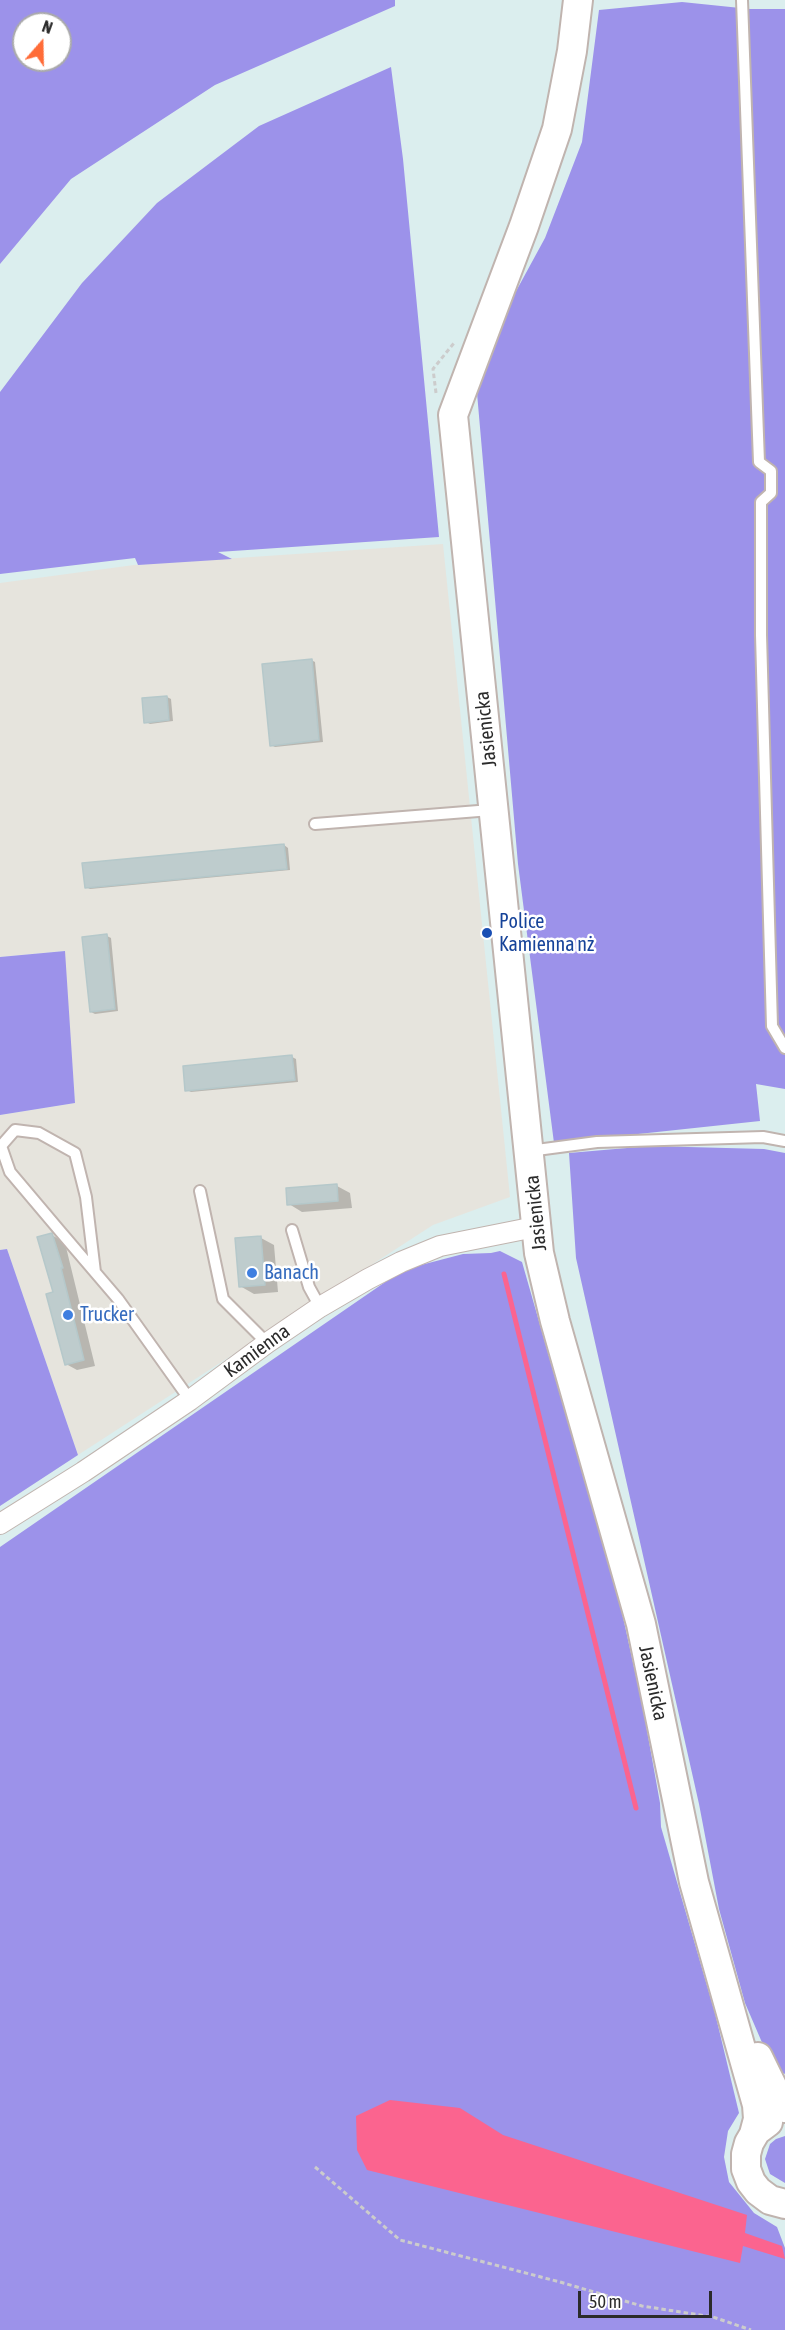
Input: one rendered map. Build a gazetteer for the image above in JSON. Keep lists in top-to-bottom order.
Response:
{
  "streets": {
    "main road": ["Jasienicka"],
    "street": ["Kamienna"]
  },
  "crossings": [
    ["Jasienicka", "Kamienna"]
  ],
  "places": ["Police Kamienna nż", "Banach", "Trucker"],
  "scale_bar": "50 m",
  "north": "top"
}
